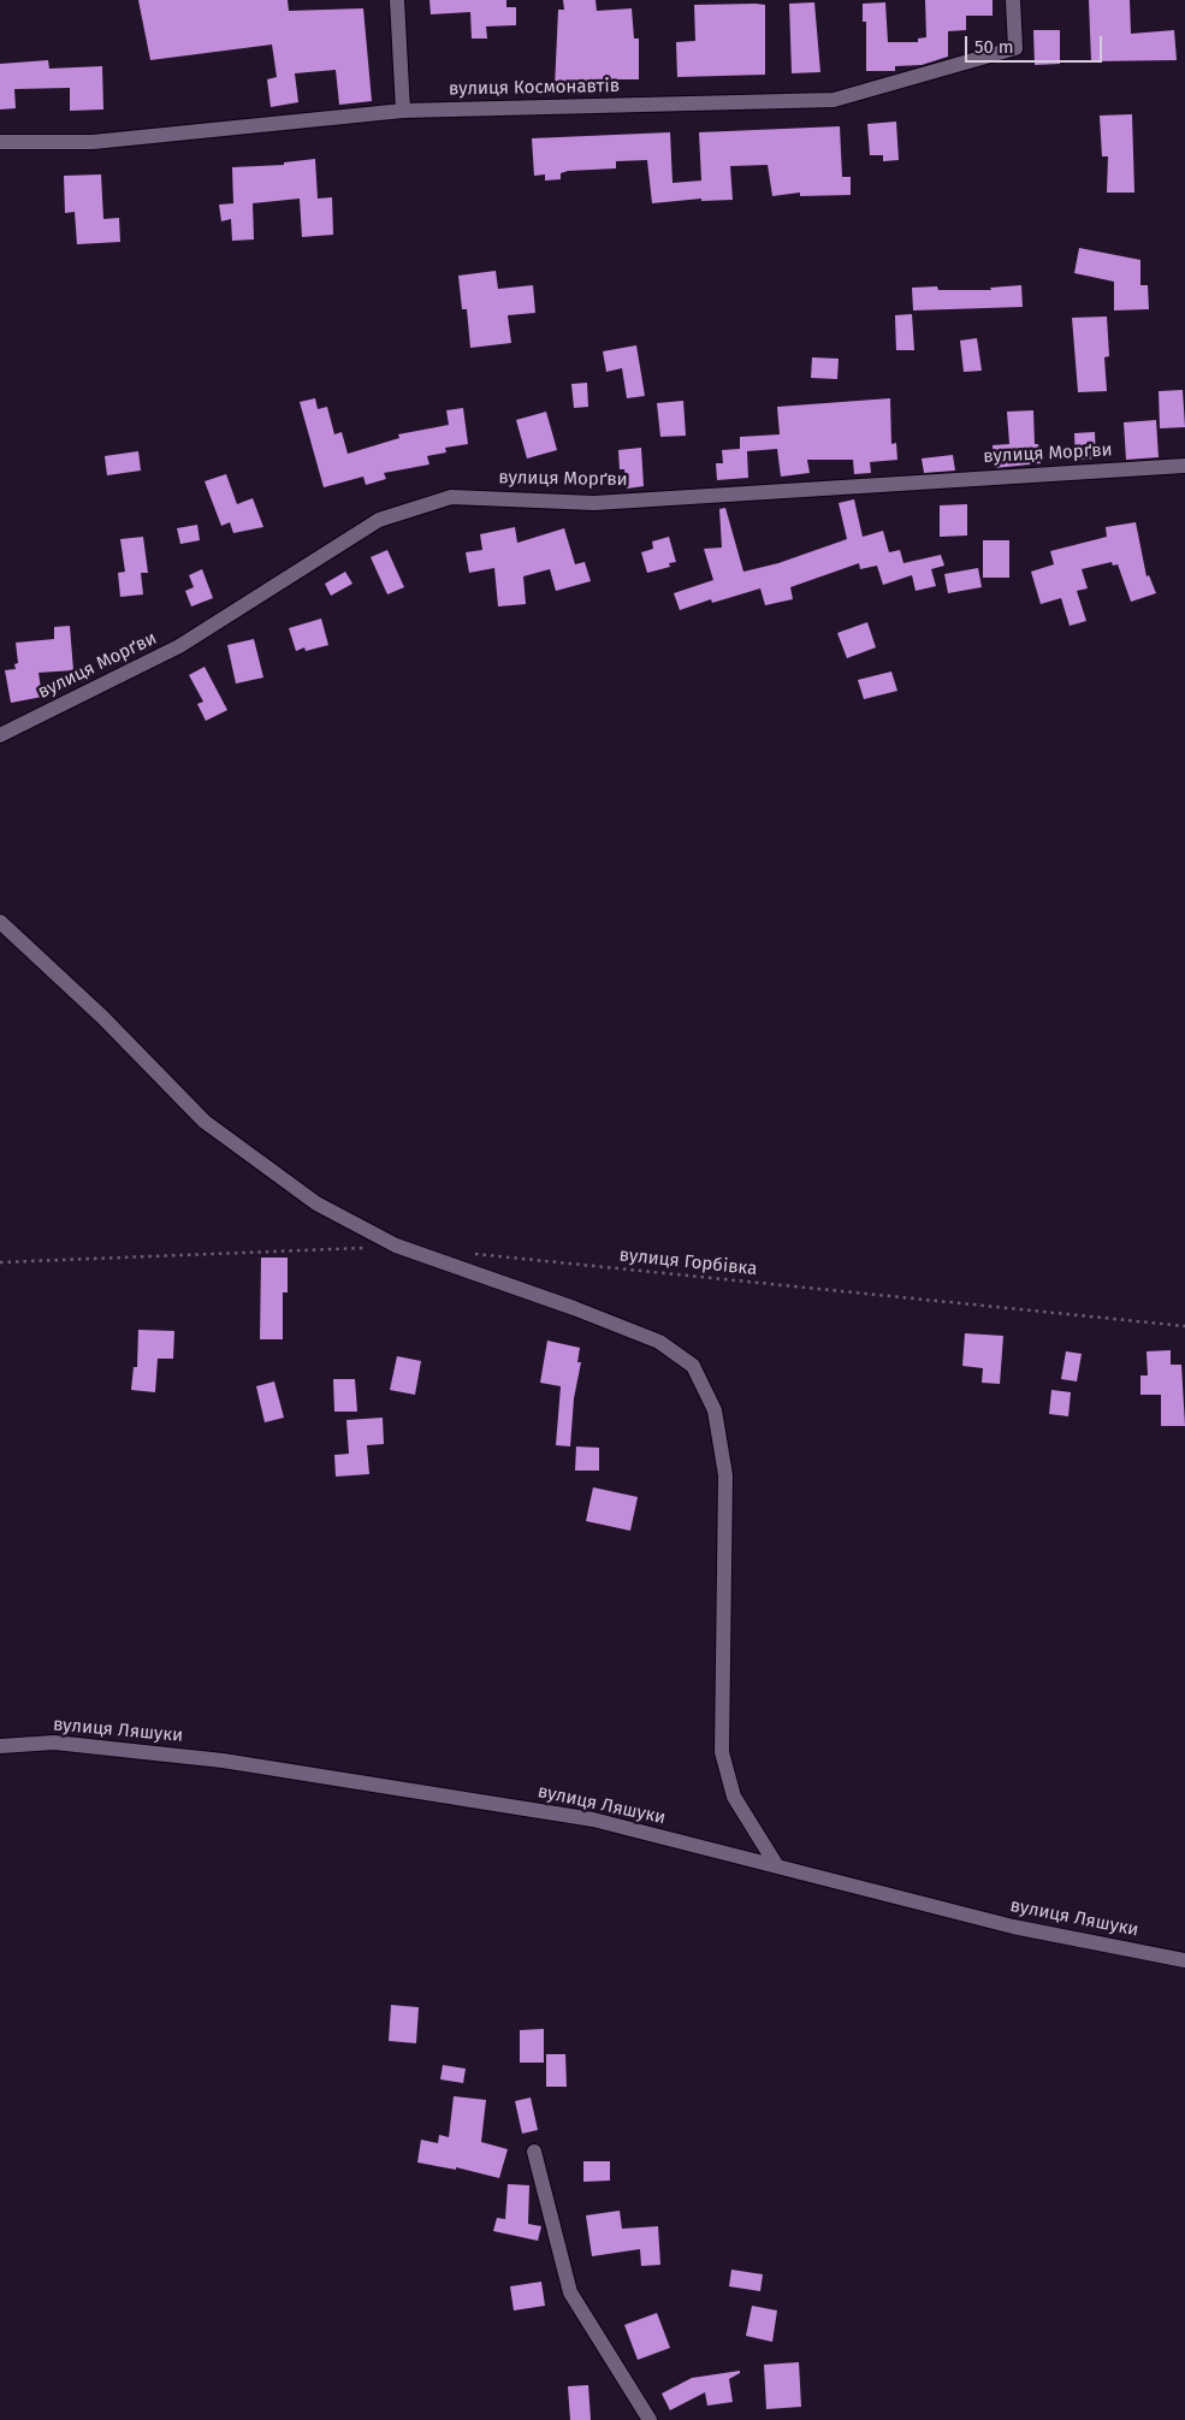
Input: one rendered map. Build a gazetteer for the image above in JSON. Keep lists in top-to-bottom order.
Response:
{
  "streets": {
    "street": ["вулиця Космонавтів", "вулиця Морґви", "вулиця Ляшуки"],
    "path": ["вулиця Горбівка"]
  },
  "scale_bar": "50 m"
}
